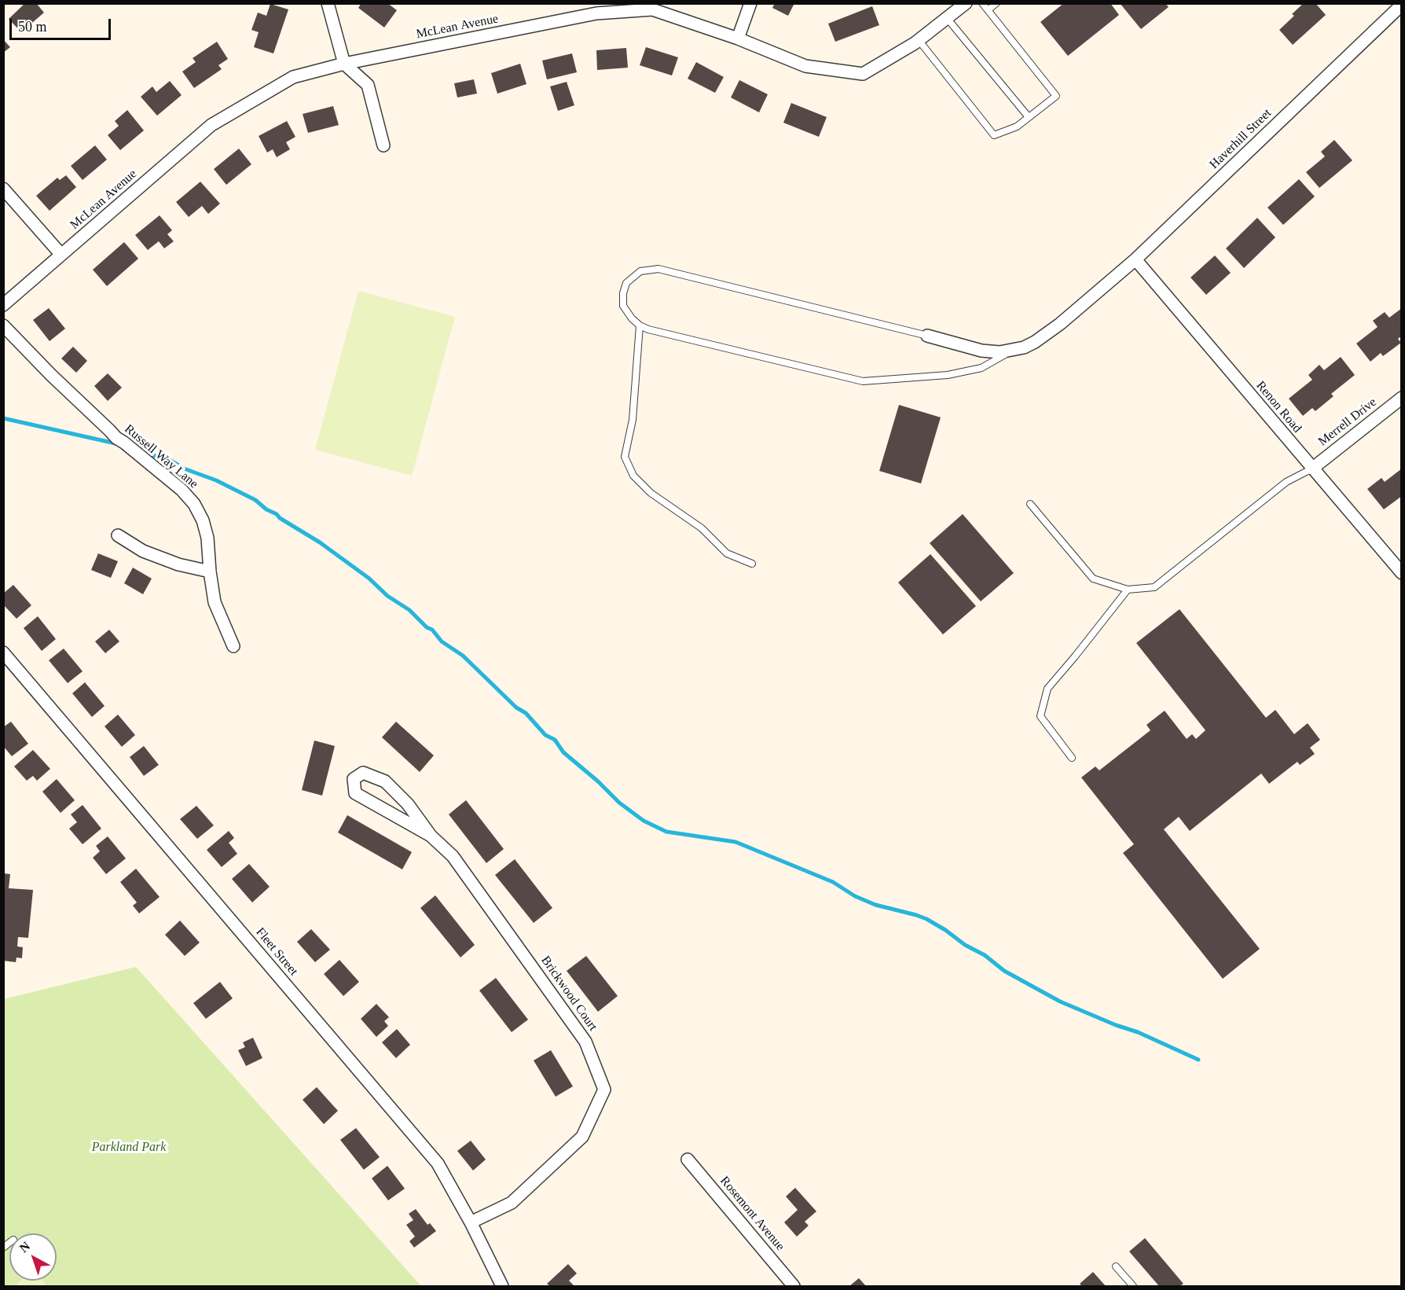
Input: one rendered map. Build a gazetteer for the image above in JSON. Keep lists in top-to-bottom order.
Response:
{
  "streets": {
    "street": [
      "McLean Avenue",
      "Haverhill Street",
      "Renon Road",
      "Merrell Drive",
      "Russell Way Lane",
      "Fleet Street",
      "Brickwood Court",
      "Rosemont Avenue"
    ]
  },
  "crossings": [
    ["Haverhill Street", "Renon Road"],
    ["Renon Road", "Merrell Drive"],
    ["Fleet Street", "Brickwood Court"]
  ],
  "parks": ["Parkland Park"],
  "scale_bar": "50 m",
  "north": "top left"
}
